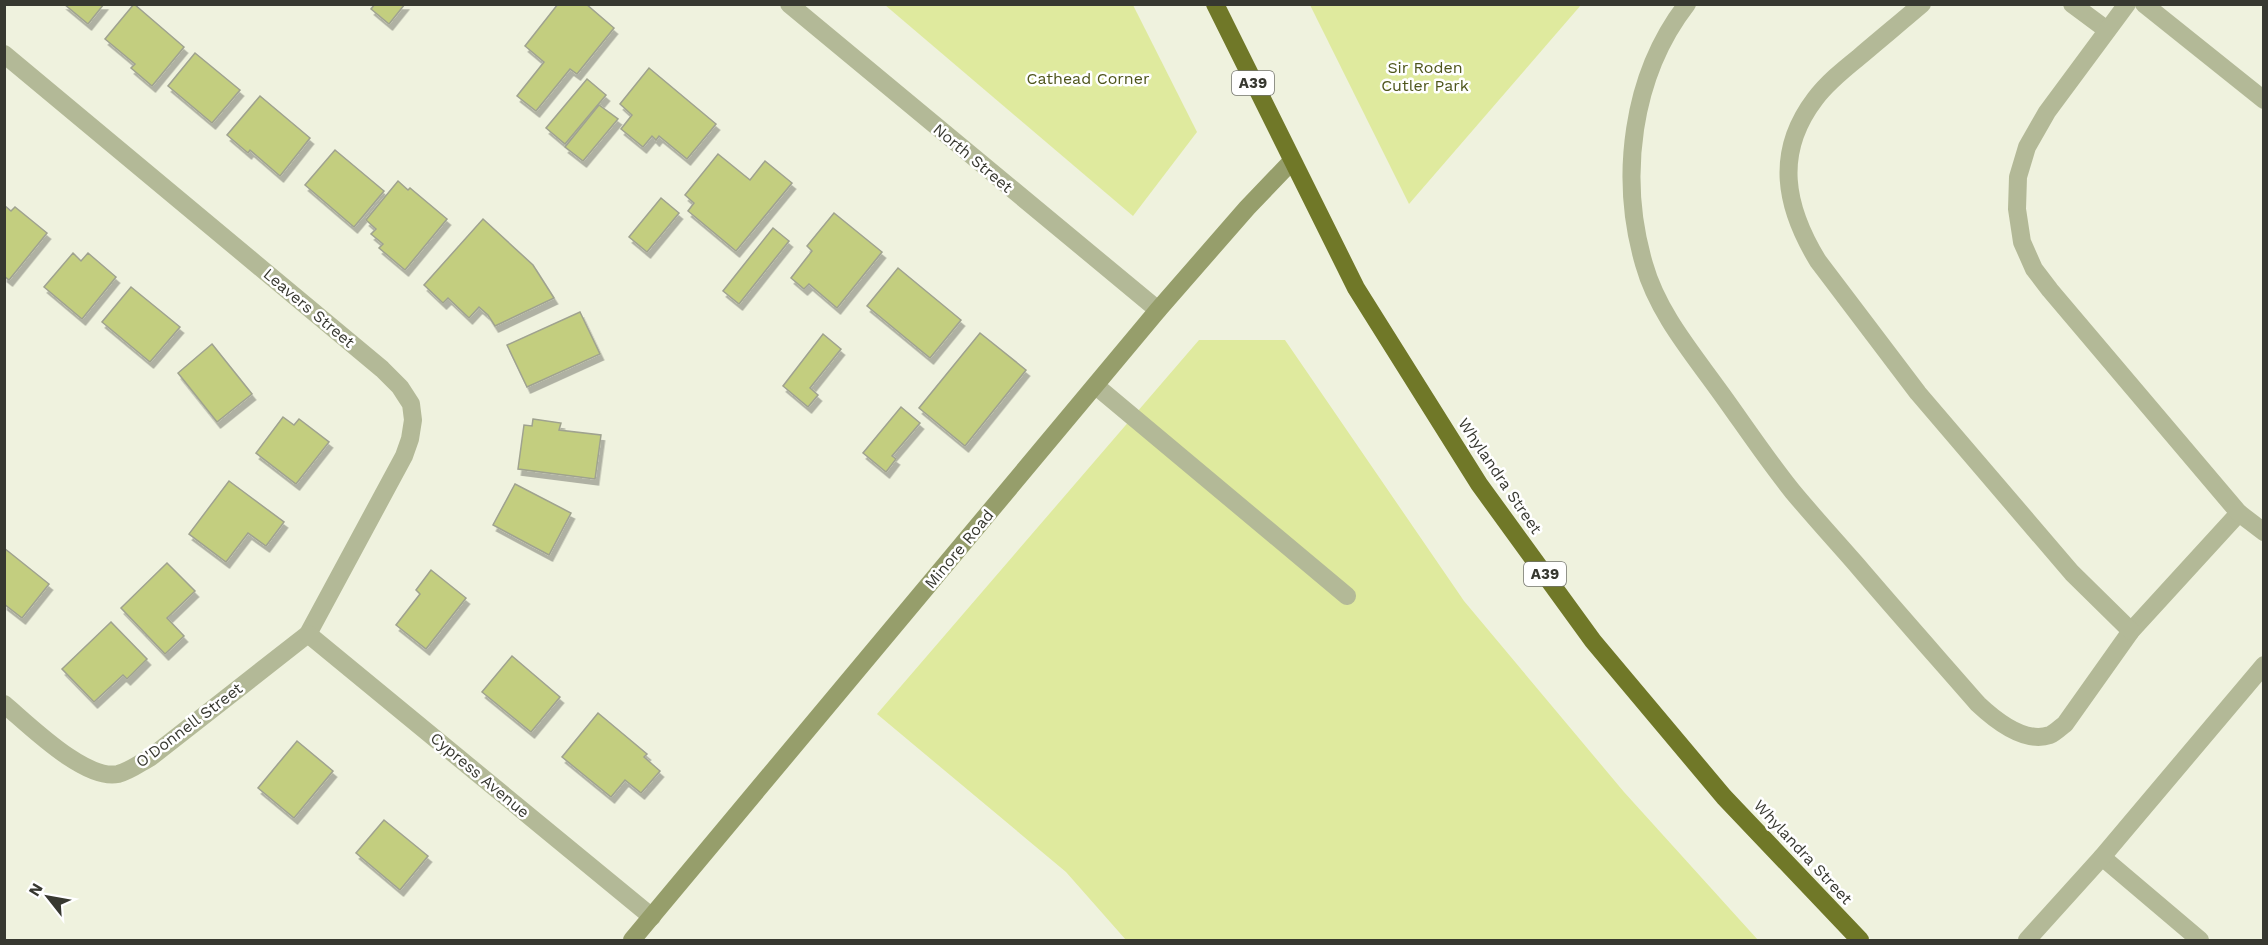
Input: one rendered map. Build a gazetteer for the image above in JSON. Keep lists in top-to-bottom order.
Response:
{
  "streets": {
    "highway": ["A39", "Whylandra Street"],
    "street": [
      "North Street",
      "Leavers Street",
      "Minore Road",
      "O'Donnell Street",
      "Cypress Avenue"
    ]
  },
  "crossings": [
    ["North Street", "Minore Road"],
    ["Leavers Street", "O'Donnell Street"],
    ["Leavers Street", "Cypress Avenue"],
    ["Whylandra Street", "Minore Road"],
    ["Minore Road", "Cypress Avenue"],
    ["O'Donnell Street", "Cypress Avenue"]
  ],
  "parks": ["Sir Roden Cutler Park", "Cathead Corner"],
  "north": "top left"
}
